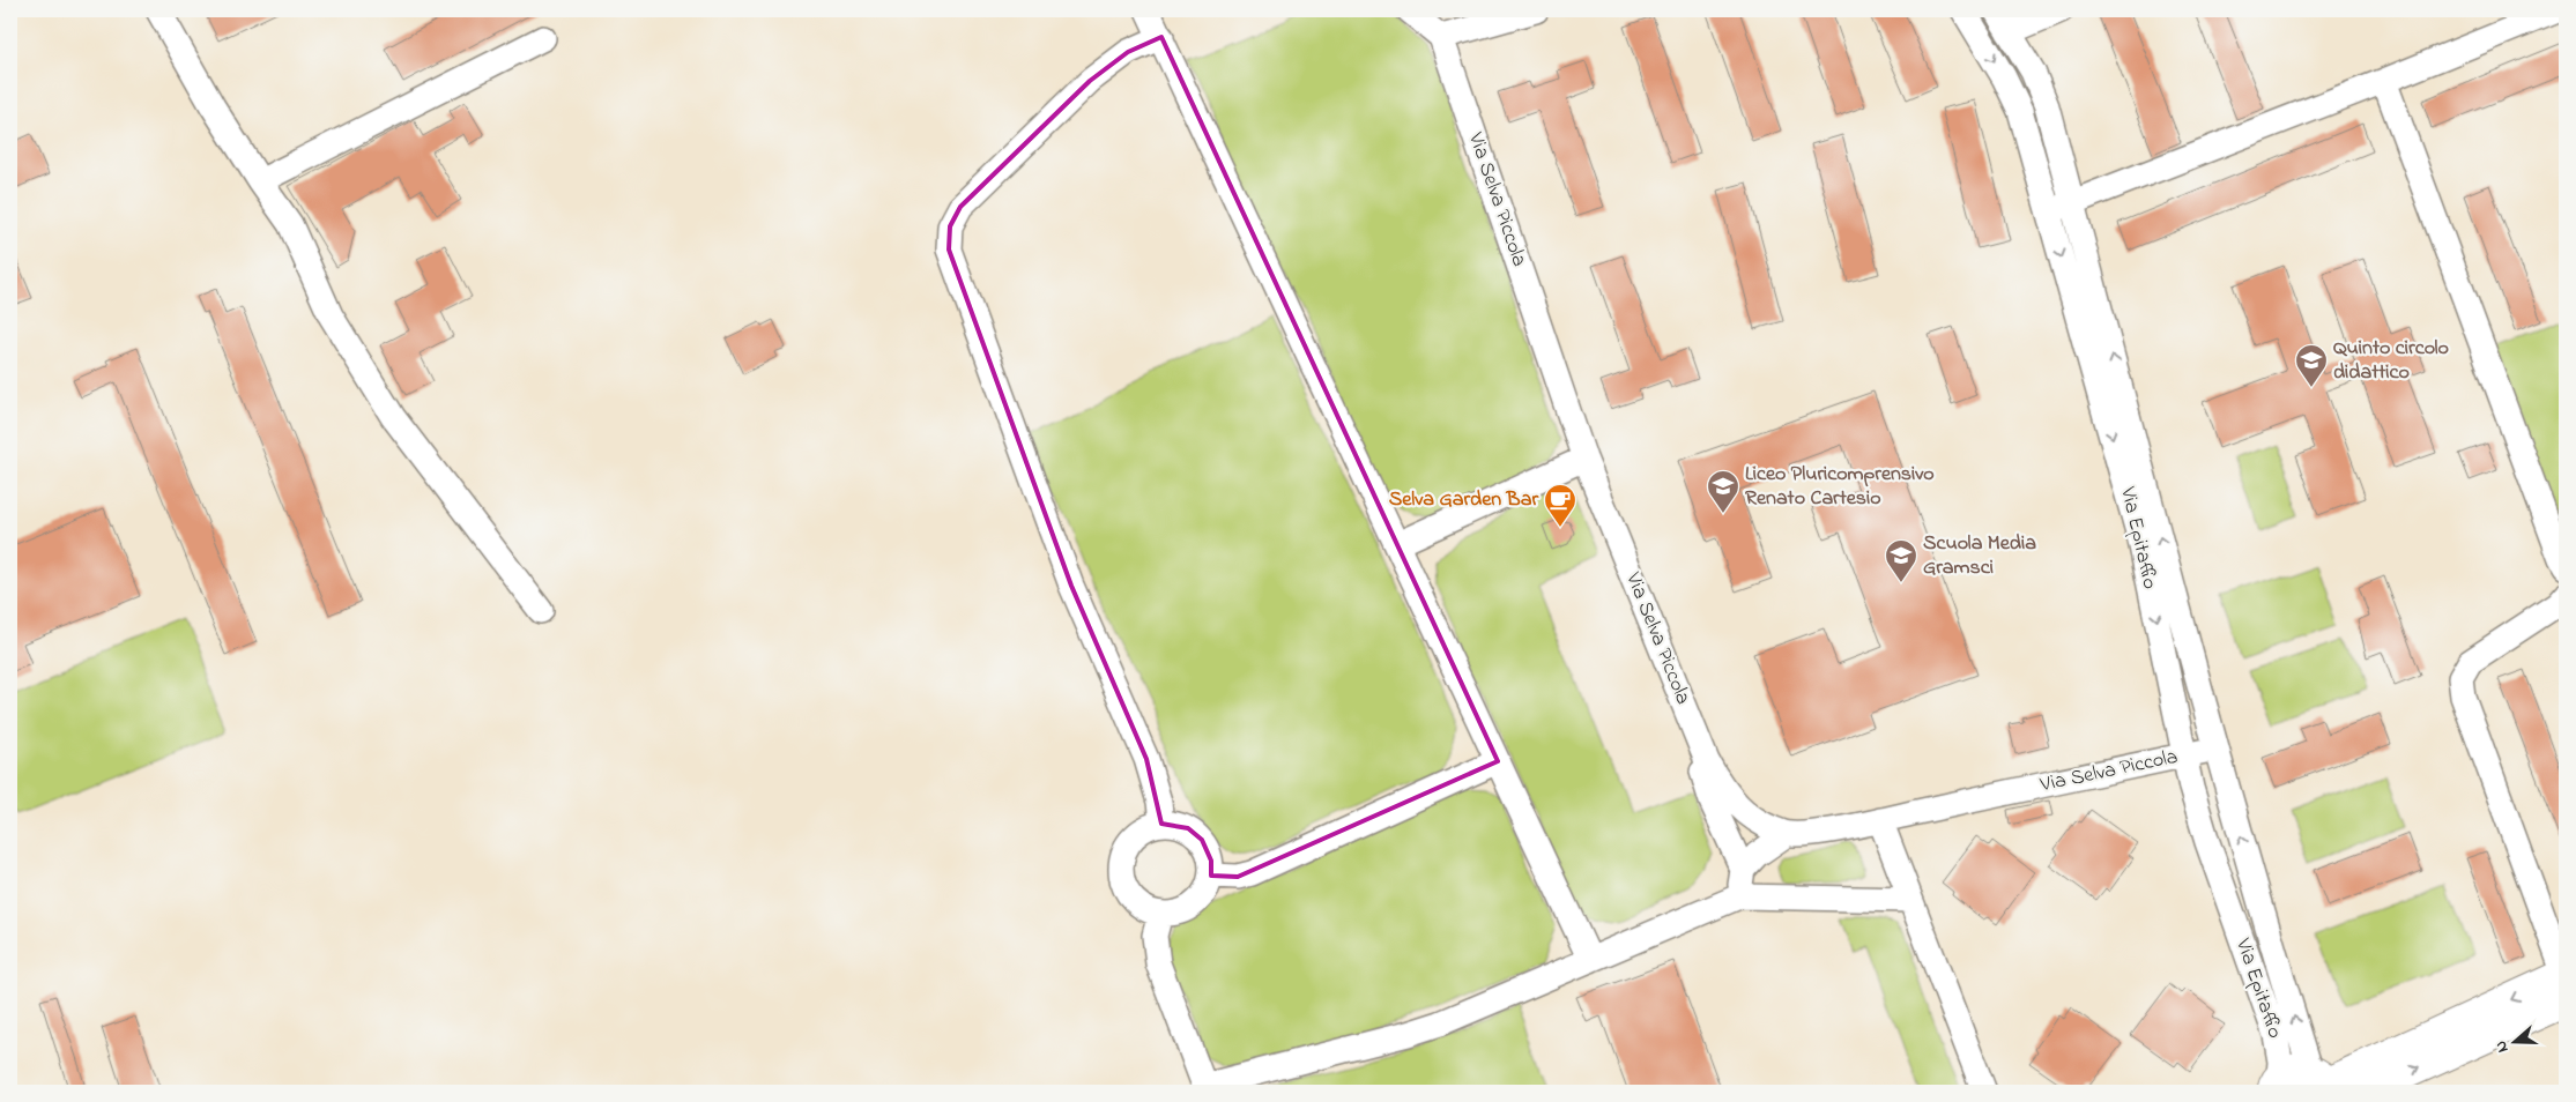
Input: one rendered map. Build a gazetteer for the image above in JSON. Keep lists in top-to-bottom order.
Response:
{
  "streets": {
    "main road": ["Via Epitaffio"],
    "street": ["Via Selva Piccola"]
  },
  "crossings": [
    ["Via Selva Piccola", "Via Epitaffio"]
  ],
  "places": {
    "school or university": ["Quinto circolo didattico", "Liceo Pluricomprensivo Renato Cartesio", "Scuola Media Gramsci"],
    "cafe": ["Selva Garden Bar"]
  },
  "north": "left"
}
